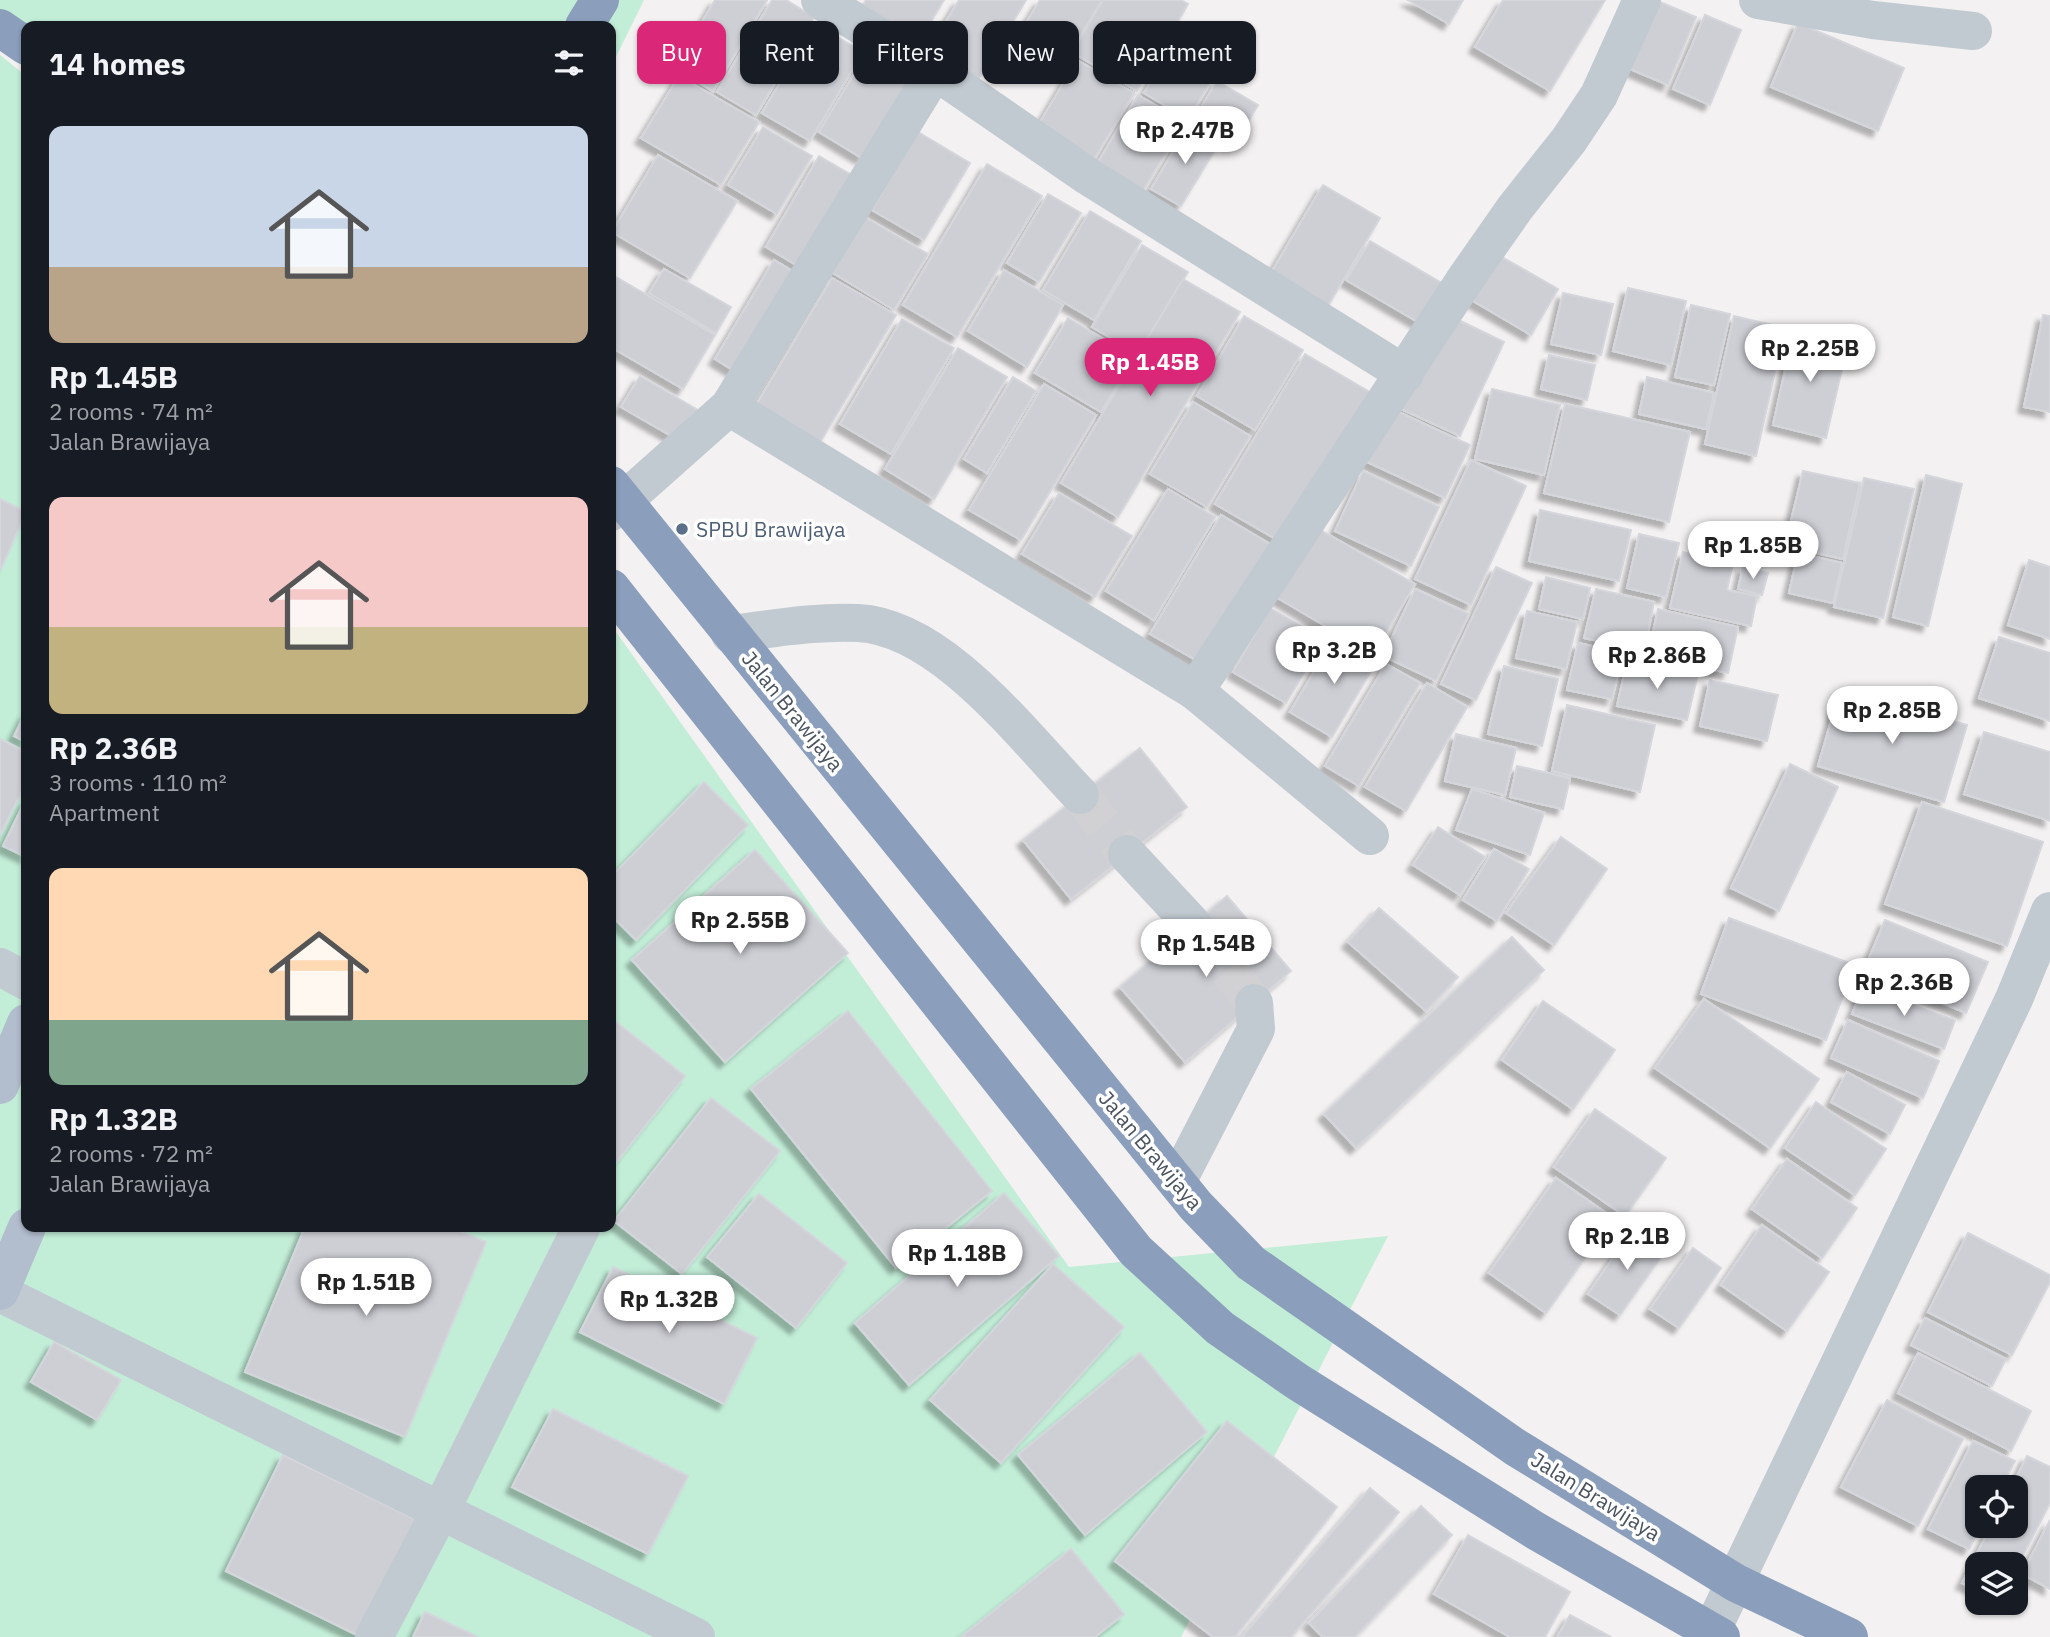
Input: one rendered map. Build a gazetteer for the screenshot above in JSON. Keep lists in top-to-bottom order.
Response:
{
  "streets": {
    "highway": ["Jalan Brawijaya"]
  },
  "places": ["SPBU Brawijaya"],
  "page": {
    "chip": [
      "Buy",
      "Rent",
      "Filters",
      "New",
      "Apartment"
    ],
    "heading": "14 homes",
    "list": [
      {
        "name": "Rp 1.45B",
        "note": "2 rooms · 74 m² · Jalan Brawijaya"
      },
      {
        "name": "Rp 2.36B",
        "note": "3 rooms · 110 m² · Apartment"
      },
      {
        "name": "Rp 1.32B",
        "note": "2 rooms · 72 m² · Jalan Brawijaya"
      }
    ],
    "price": [
      "Rp 2.47B",
      "Rp 2.25B",
      "Rp 1.45B",
      "Rp 1.85B",
      "Rp 3.2B",
      "Rp 2.86B",
      "Rp 2.85B",
      "Rp 2.55B",
      "Rp 1.54B",
      "Rp 2.36B",
      "Rp 2.1B",
      "Rp 1.18B",
      "Rp 1.51B",
      "Rp 1.32B"
    ]
  }
}
